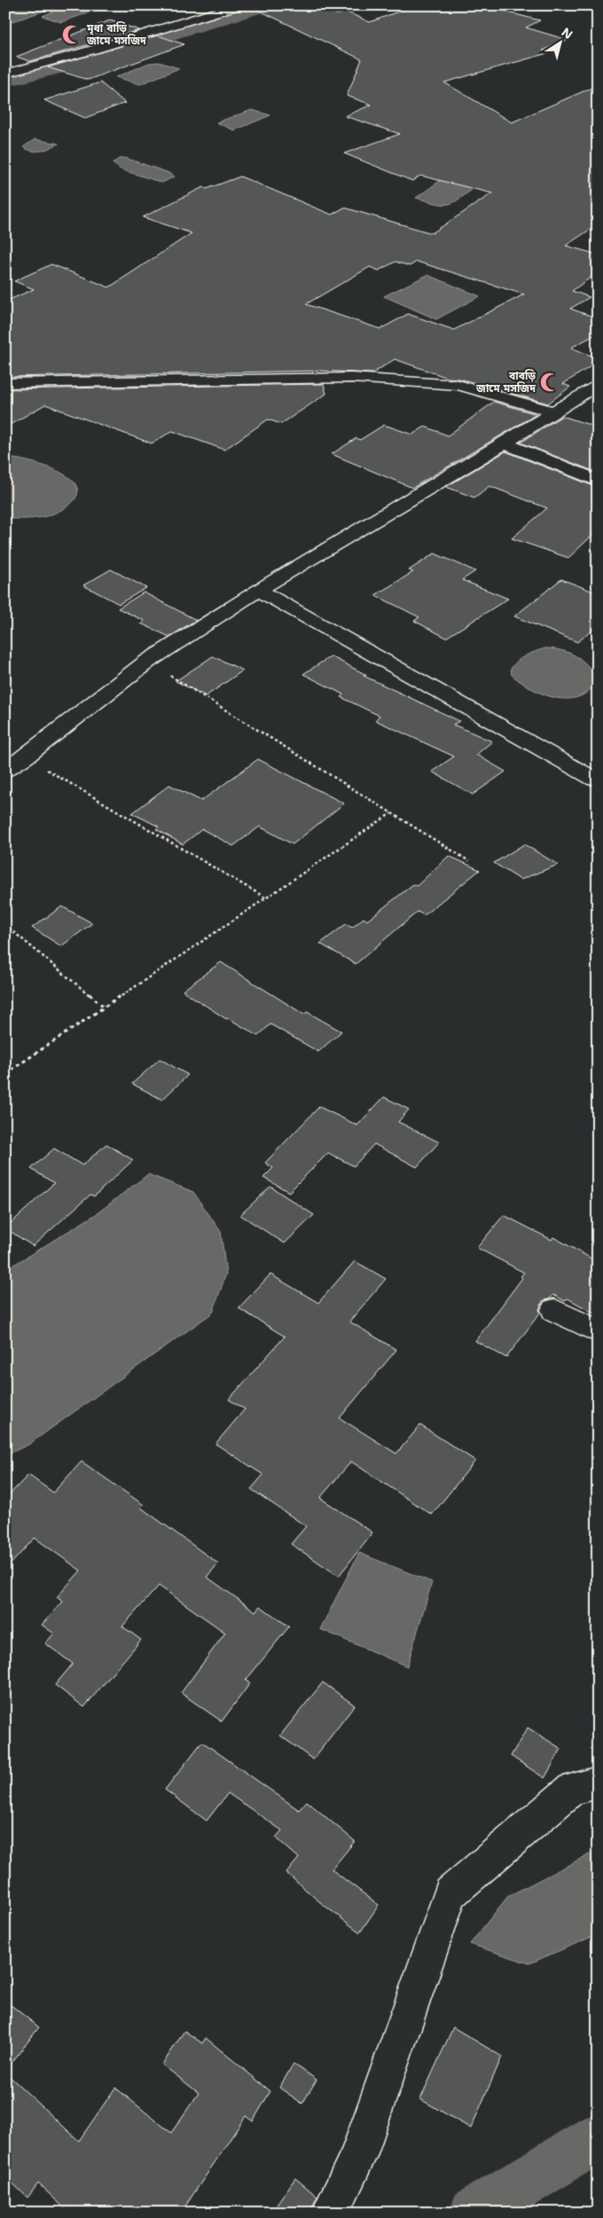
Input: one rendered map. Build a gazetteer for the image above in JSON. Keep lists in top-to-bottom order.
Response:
{
  "places": {
    "mosque": ["মৃধা বাড়ি জামে মসজিদ", "বাবড়ি জামে মসজিদ"]
  },
  "north": "top right"
}
